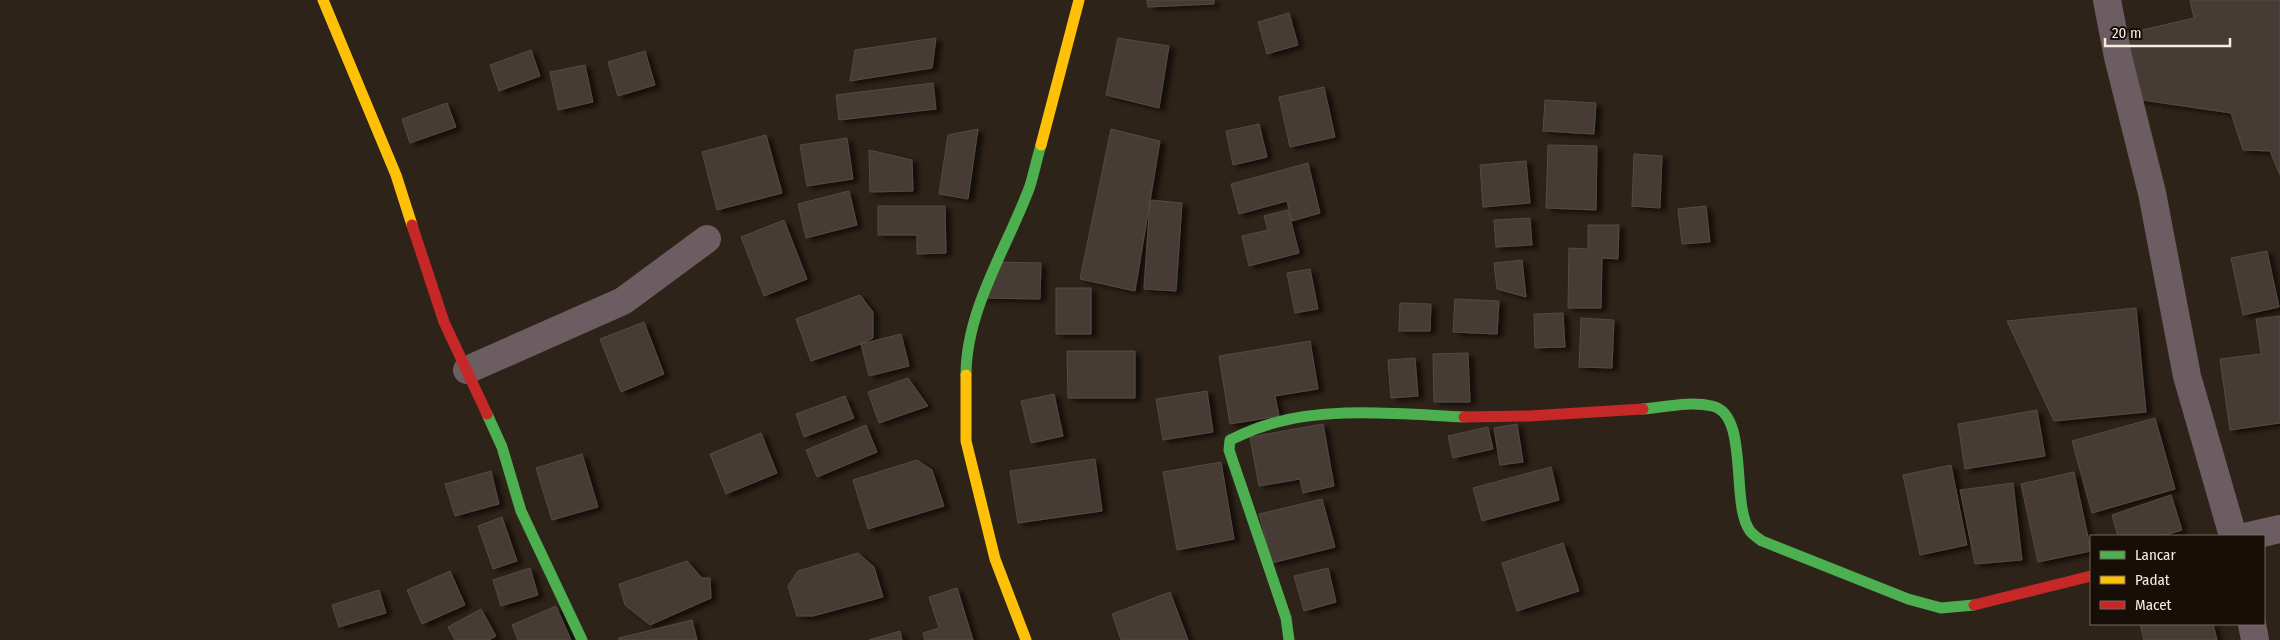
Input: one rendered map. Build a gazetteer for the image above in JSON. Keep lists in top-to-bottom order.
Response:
{
  "legend": ["Lancar", "Padat", "Macet"],
  "scale_bar": "20 m"
}
